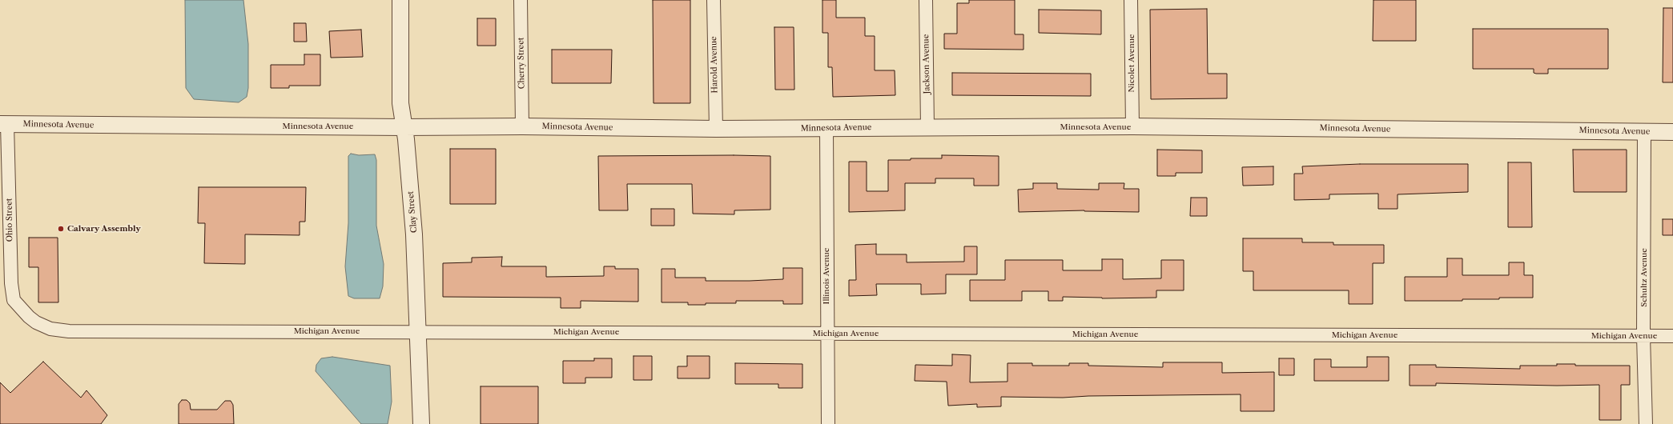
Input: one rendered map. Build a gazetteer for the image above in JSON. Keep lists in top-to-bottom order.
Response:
{
  "streets": {
    "street": [
      "Cherry Street",
      "Nicolet Avenue",
      "Jackson Avenue",
      "Harold Avenue",
      "Minnesota Avenue",
      "Clay Street",
      "Ohio Street",
      "Illinois Avenue",
      "Schultz Avenue",
      "Michigan Avenue"
    ]
  },
  "crossings": [
    ["Cherry Street", "Minnesota Avenue"],
    ["Nicolet Avenue", "Minnesota Avenue"],
    ["Jackson Avenue", "Minnesota Avenue"],
    ["Harold Avenue", "Minnesota Avenue"],
    ["Minnesota Avenue", "Clay Street"],
    ["Minnesota Avenue", "Ohio Street"],
    ["Minnesota Avenue", "Illinois Avenue"],
    ["Minnesota Avenue", "Schultz Avenue"],
    ["Clay Street", "Michigan Avenue"],
    ["Ohio Street", "Michigan Avenue"],
    ["Illinois Avenue", "Michigan Avenue"],
    ["Schultz Avenue", "Michigan Avenue"]
  ],
  "places": ["Calvary Assembly"]
}
